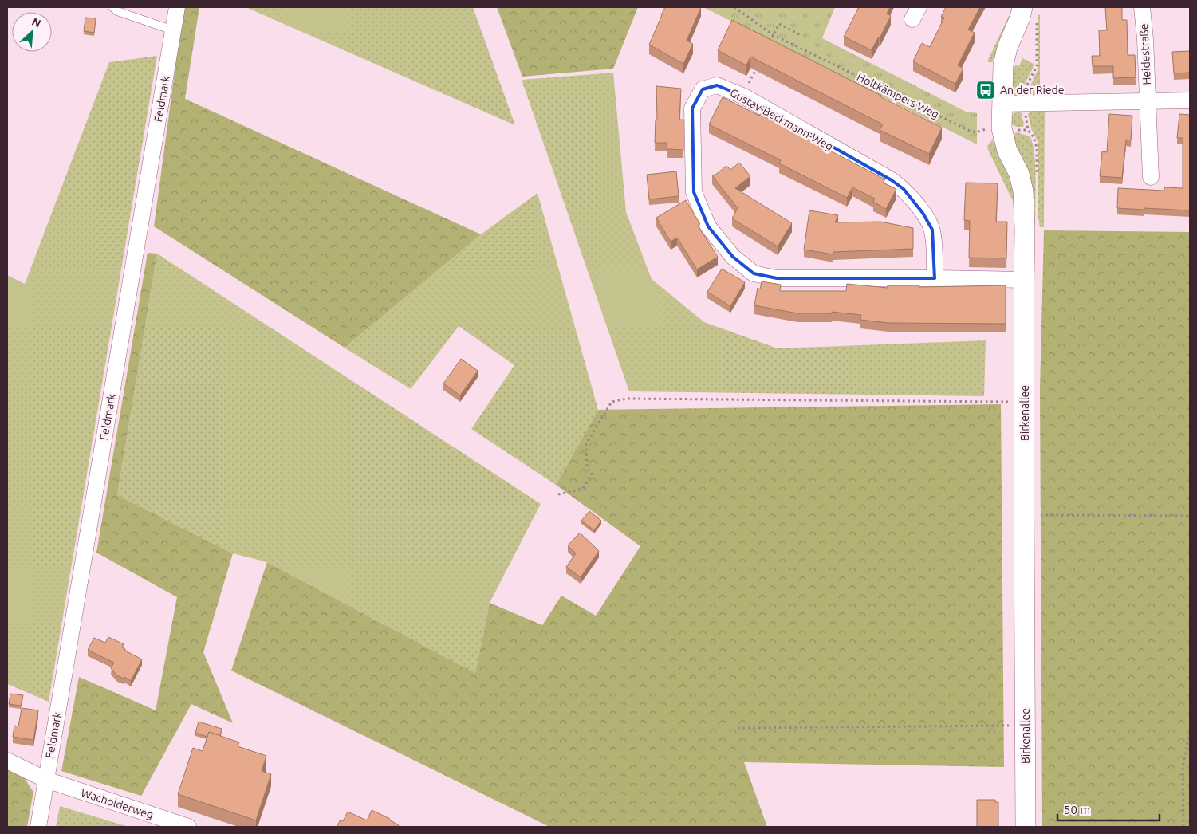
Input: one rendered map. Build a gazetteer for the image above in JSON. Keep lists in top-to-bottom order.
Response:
{
  "streets": {
    "street": [
      "Heidestraße",
      "Feldmark",
      "Gustav-Beckmann-Weg",
      "Birkenallee",
      "Wacholderweg"
    ],
    "path": ["Holtkämpers Weg"]
  },
  "crossings": [
    ["Holtkämpers Weg", "Birkenallee"],
    ["Feldmark", "Wacholderweg"],
    ["Gustav-Beckmann-Weg", "Birkenallee"]
  ],
  "places": {
    "bus stop": ["An der Riede"]
  },
  "scale_bar": "50 m",
  "north": "top right"
}
